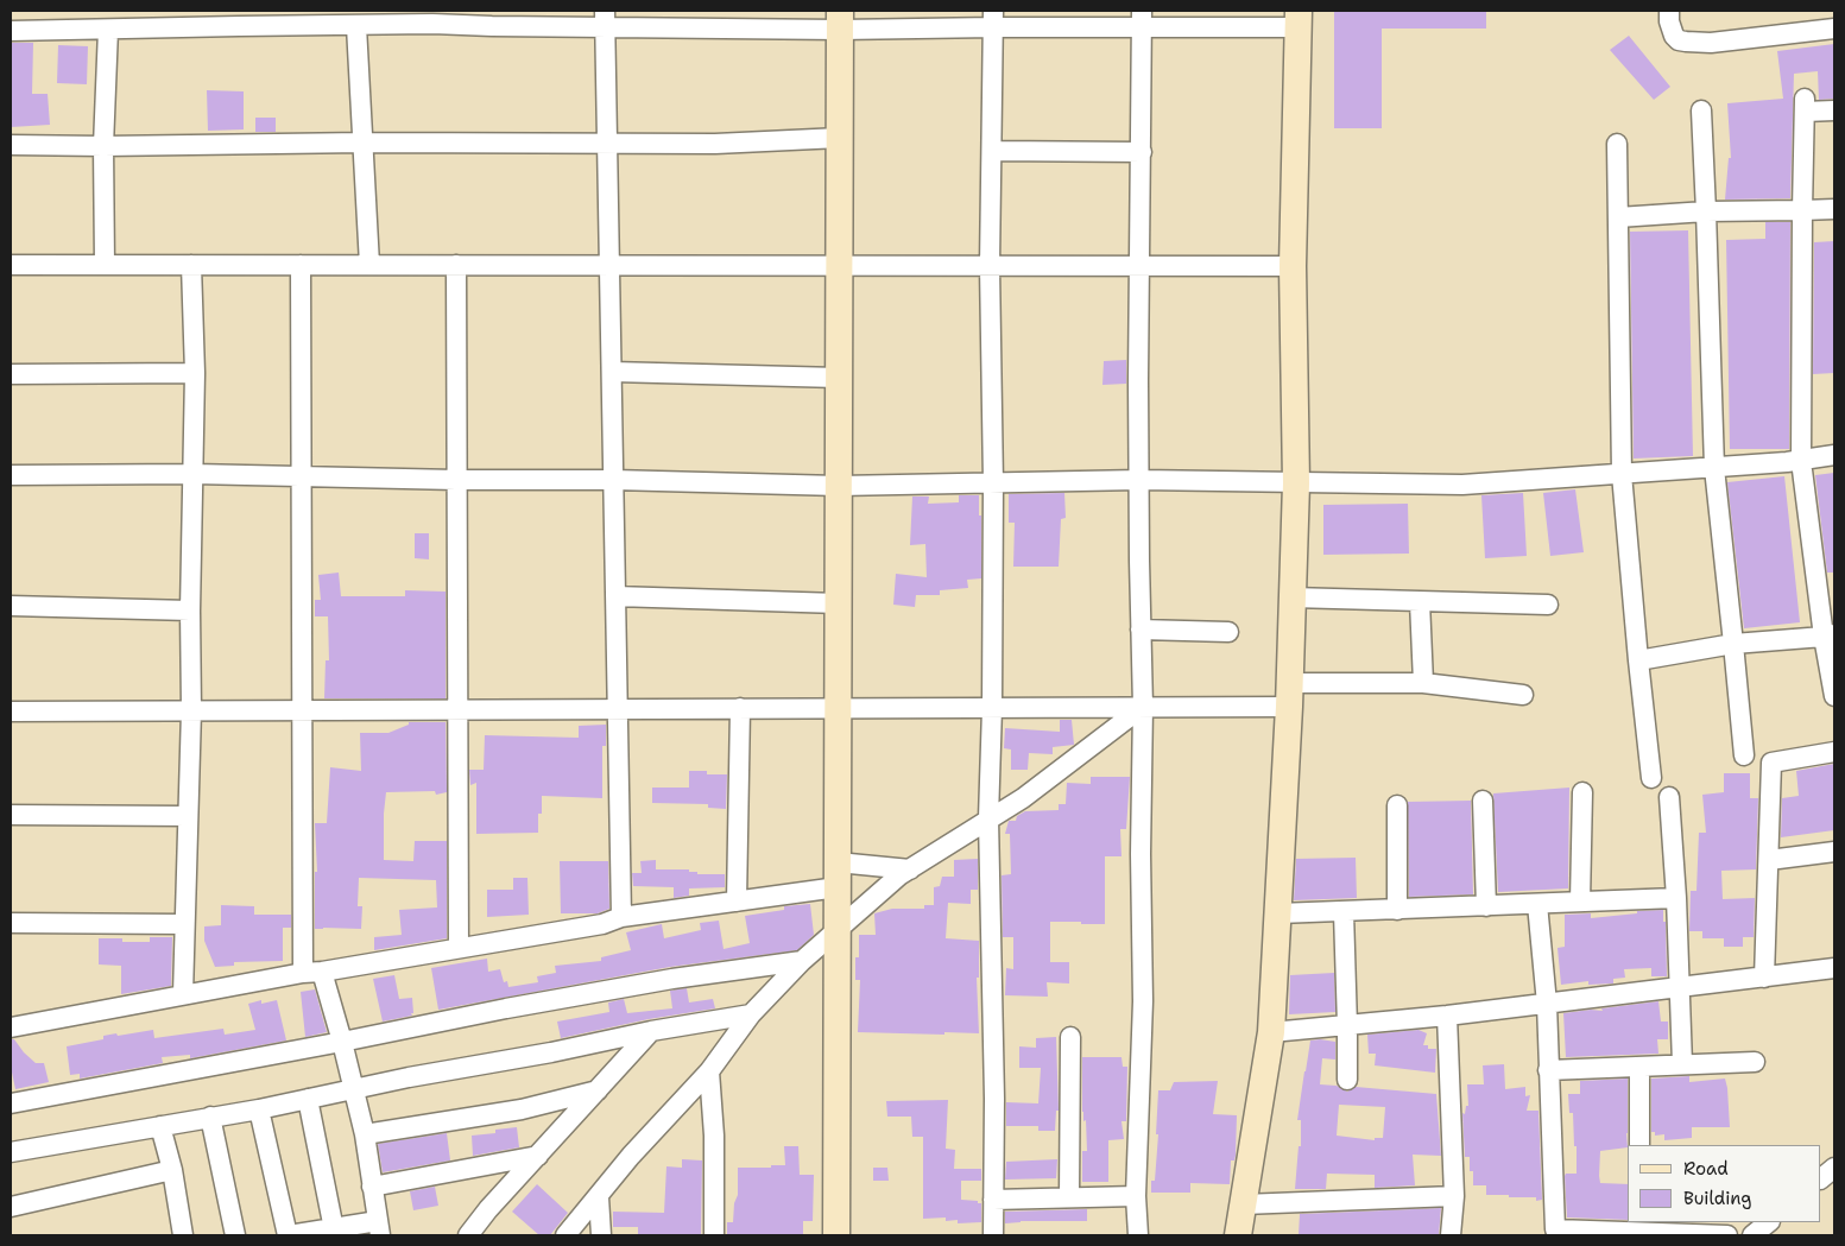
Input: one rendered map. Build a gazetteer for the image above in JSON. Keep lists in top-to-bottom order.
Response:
{
  "legend": ["Road", "Building"]
}
